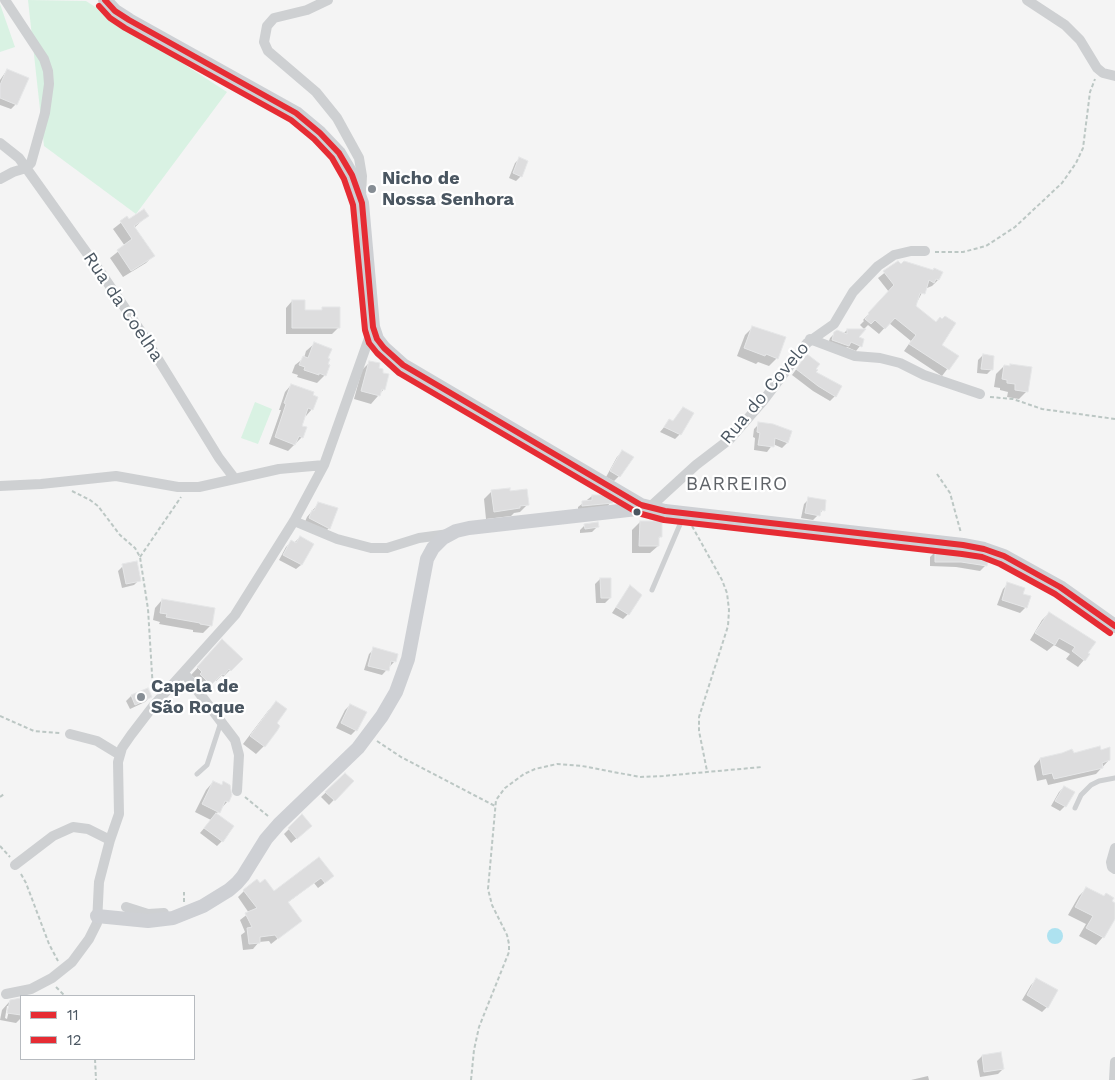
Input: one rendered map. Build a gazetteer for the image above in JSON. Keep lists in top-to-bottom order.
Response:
{
  "streets": {
    "street": ["Rua da Coelha", "Rua do Covelo"]
  },
  "districts": ["BARREIRO"],
  "places": ["Nicho de Nossa Senhora", "Capela de São Roque"],
  "lines": ["transit line 11", "transit line 12"],
  "legend": ["11", "12"]
}
